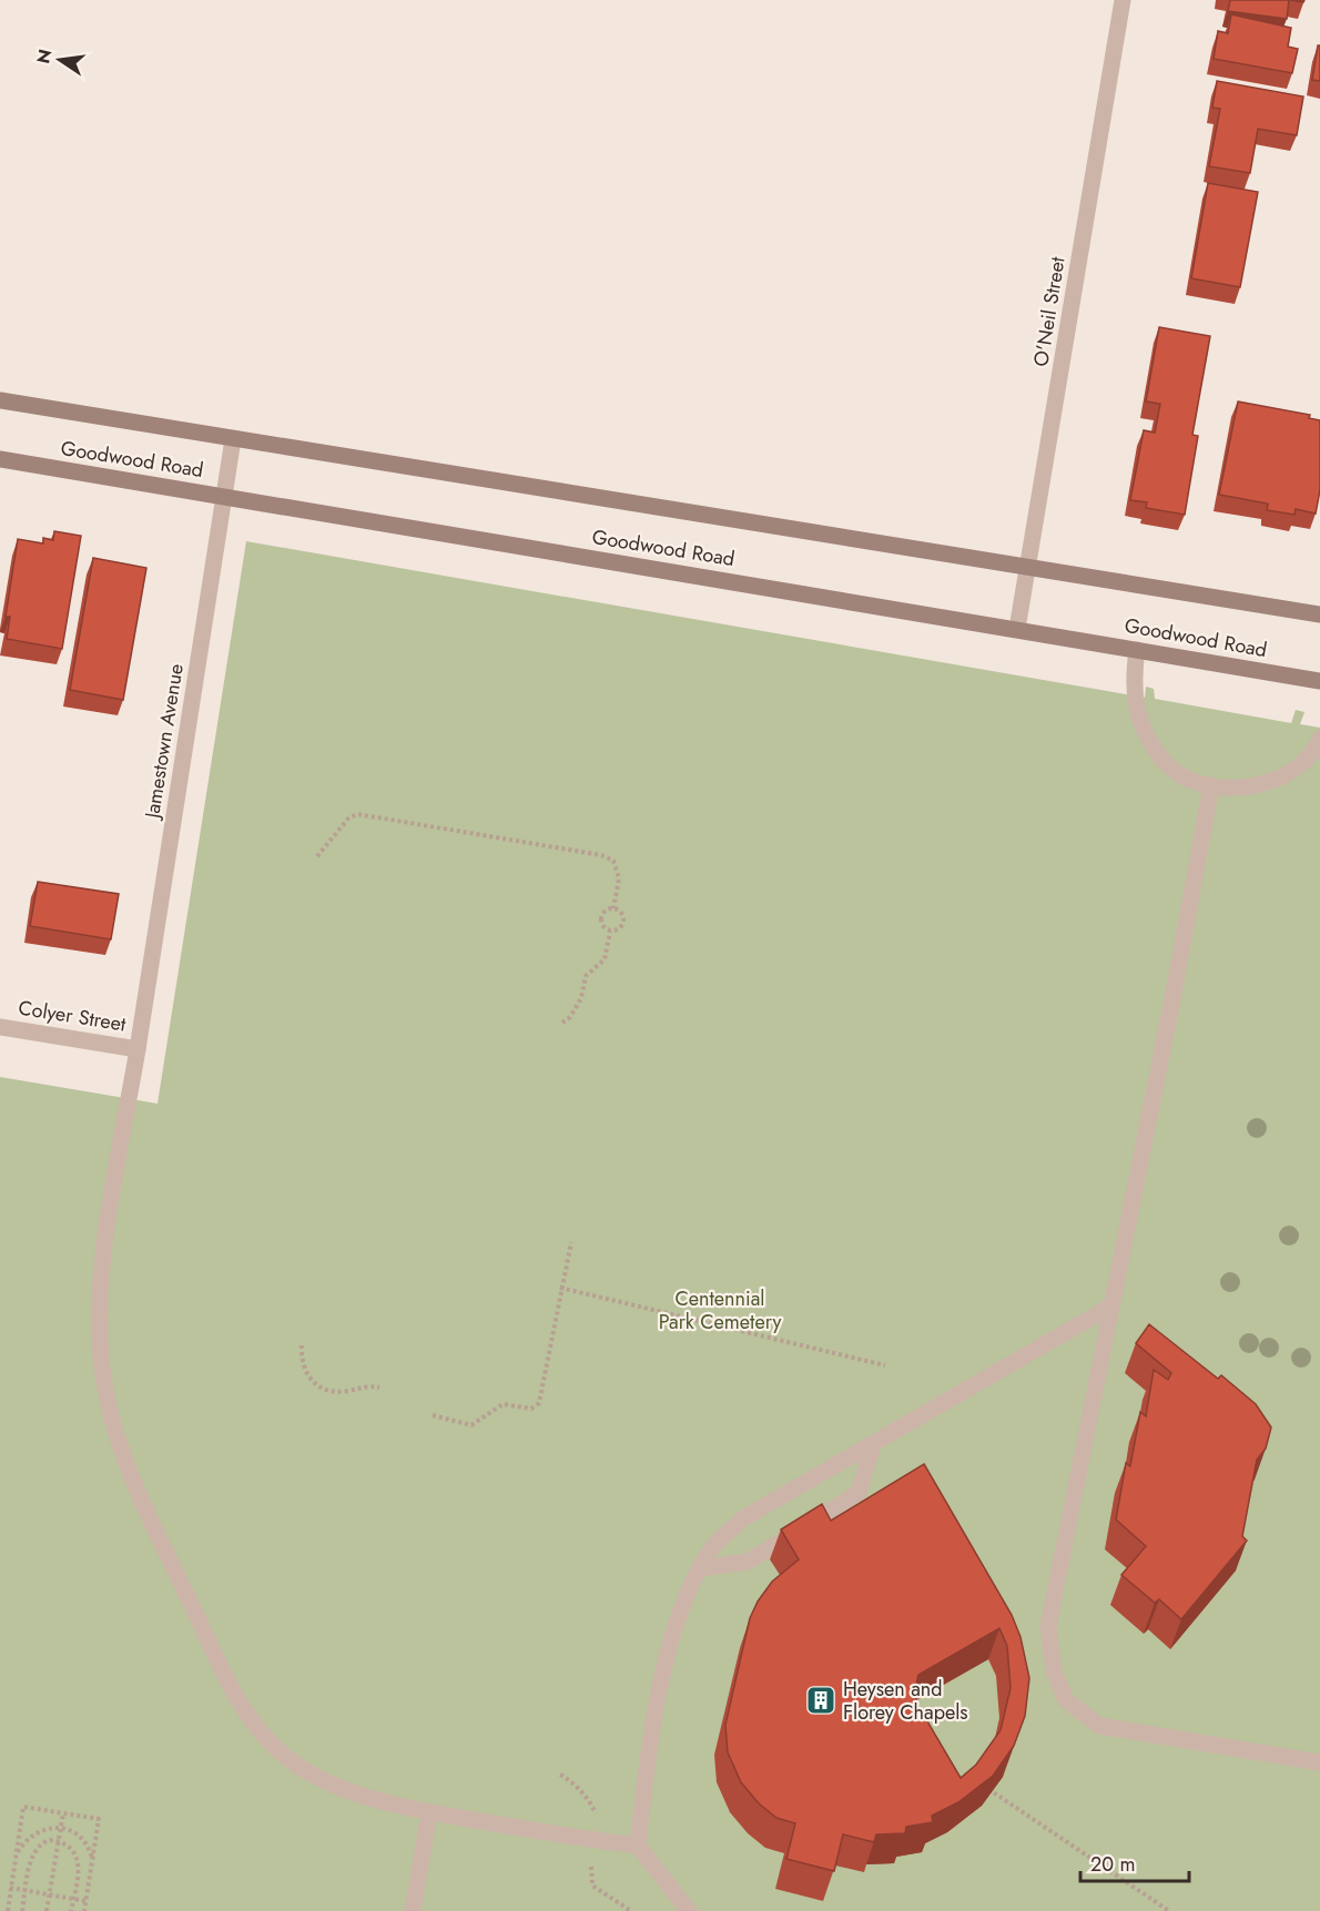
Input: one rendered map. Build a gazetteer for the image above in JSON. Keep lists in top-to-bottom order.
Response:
{
  "streets": {
    "main road": ["Goodwood Road"],
    "street": ["O'Neil Street", "Jamestown Avenue", "Colyer Street"]
  },
  "crossings": [
    ["O'Neil Street", "Goodwood Road"],
    ["Goodwood Road", "Jamestown Avenue"],
    ["Jamestown Avenue", "Colyer Street"]
  ],
  "parks": ["Centennial Park Cemetery"],
  "places": {
    "building": ["Heysen and Florey Chapels"]
  },
  "scale_bar": "20 m",
  "north": "left"
}
